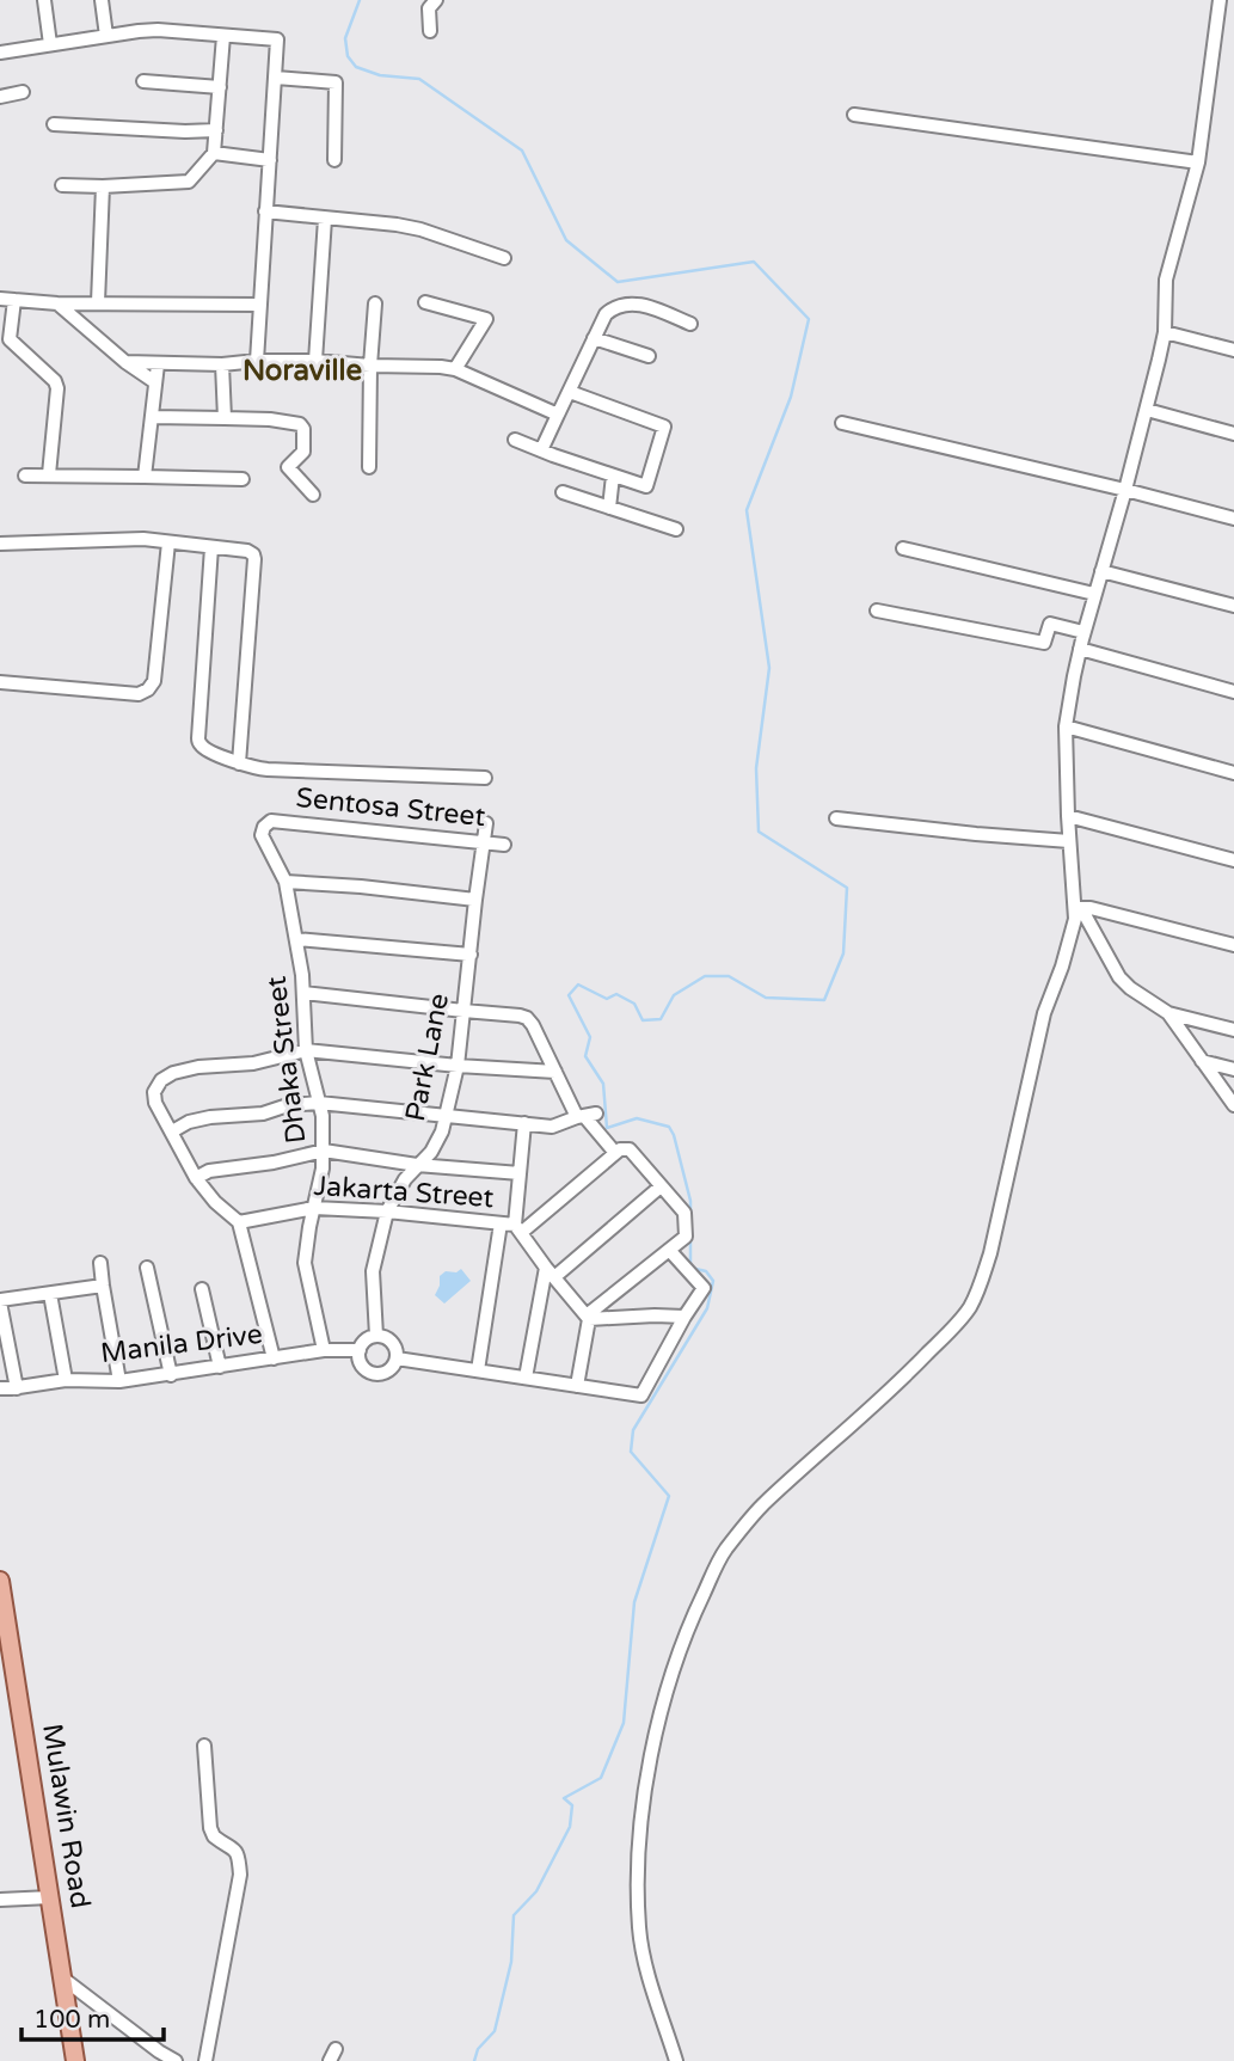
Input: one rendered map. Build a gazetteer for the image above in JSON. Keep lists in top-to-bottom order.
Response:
{
  "streets": {
    "main road": ["Mulawin Road"],
    "street": [
      "Sentosa Street",
      "Park Lane",
      "Dhaka Street",
      "Jakarta Street",
      "Manila Drive"
    ]
  },
  "crossings": [
    ["Sentosa Street", "Park Lane"],
    ["Sentosa Street", "Dhaka Street"],
    ["Park Lane", "Jakarta Street"],
    ["Park Lane", "Manila Drive"],
    ["Dhaka Street", "Jakarta Street"],
    ["Dhaka Street", "Manila Drive"]
  ],
  "districts": ["Noraville"],
  "scale_bar": "100 m"
}
